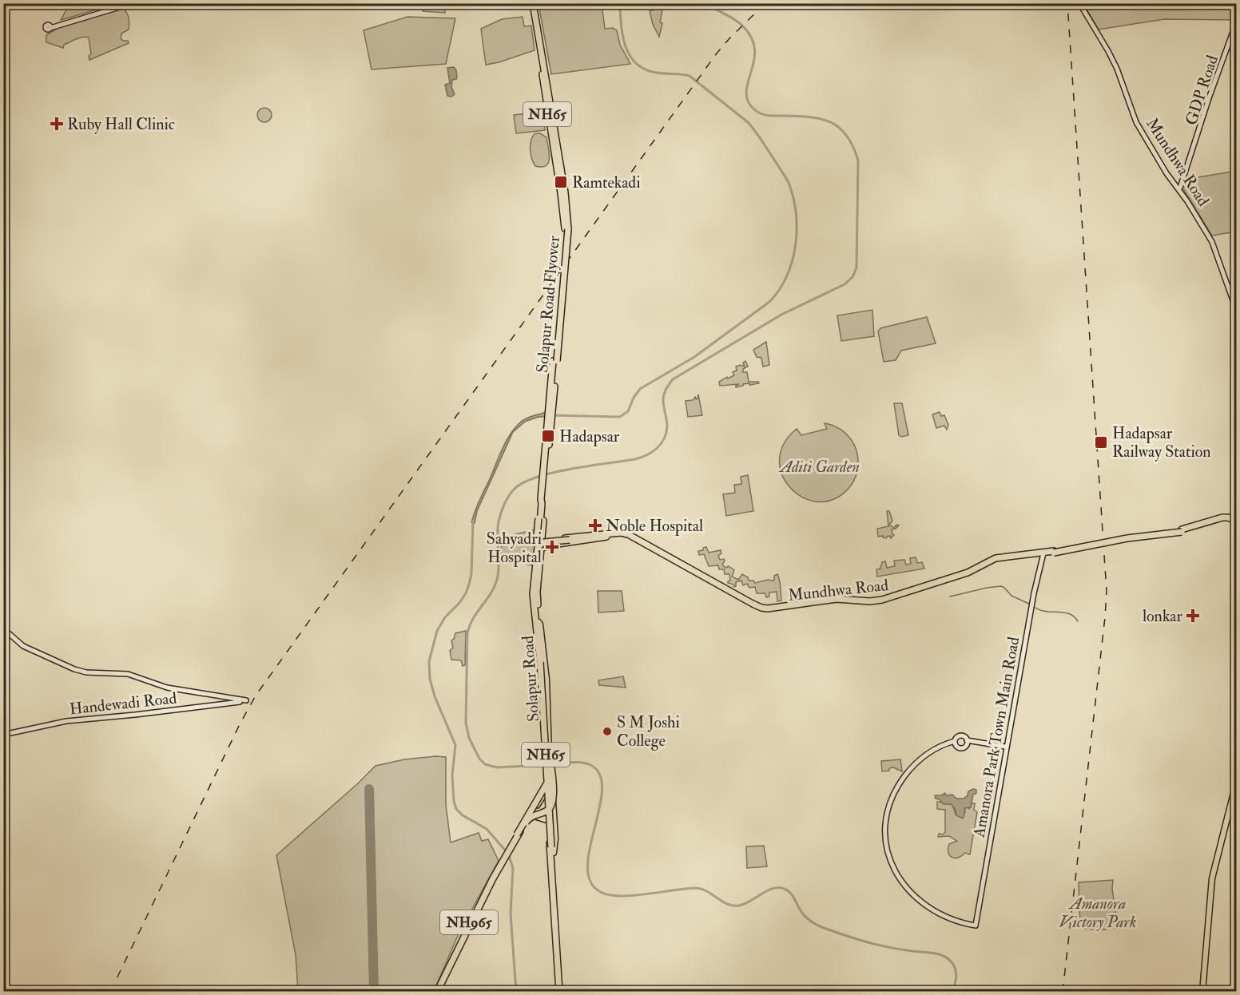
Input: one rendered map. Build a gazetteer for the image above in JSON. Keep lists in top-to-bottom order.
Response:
{
  "streets": {
    "highway": [
      "NH65",
      "Mundhwa Road",
      "Solapur Road Flyover",
      "Solapur Road",
      "NH965"
    ],
    "main road": ["GDP Road", "Handewadi Road", "Amanora Park Town Main Road"]
  },
  "crossings": [
    ["NH65", "Solapur Road Flyover"],
    ["NH65", "Solapur Road"],
    ["NH65", "NH965"],
    ["Mundhwa Road", "Amanora Park Town Main Road"],
    ["Solapur Road Flyover", "Solapur Road"],
    ["Solapur Road", "NH965"]
  ],
  "parks": ["Aditi Garden", "Amanora Victory Park"],
  "places": {
    "health": [
      "Ruby Hall Clinic",
      "Noble Hospital",
      "Sahyadri Hospital",
      "lonkar"
    ],
    "transit": ["Ramtekadi", "Hadapsar", "Hadapsar Railway Station"],
    "other": ["S M Joshi College"]
  }
}
